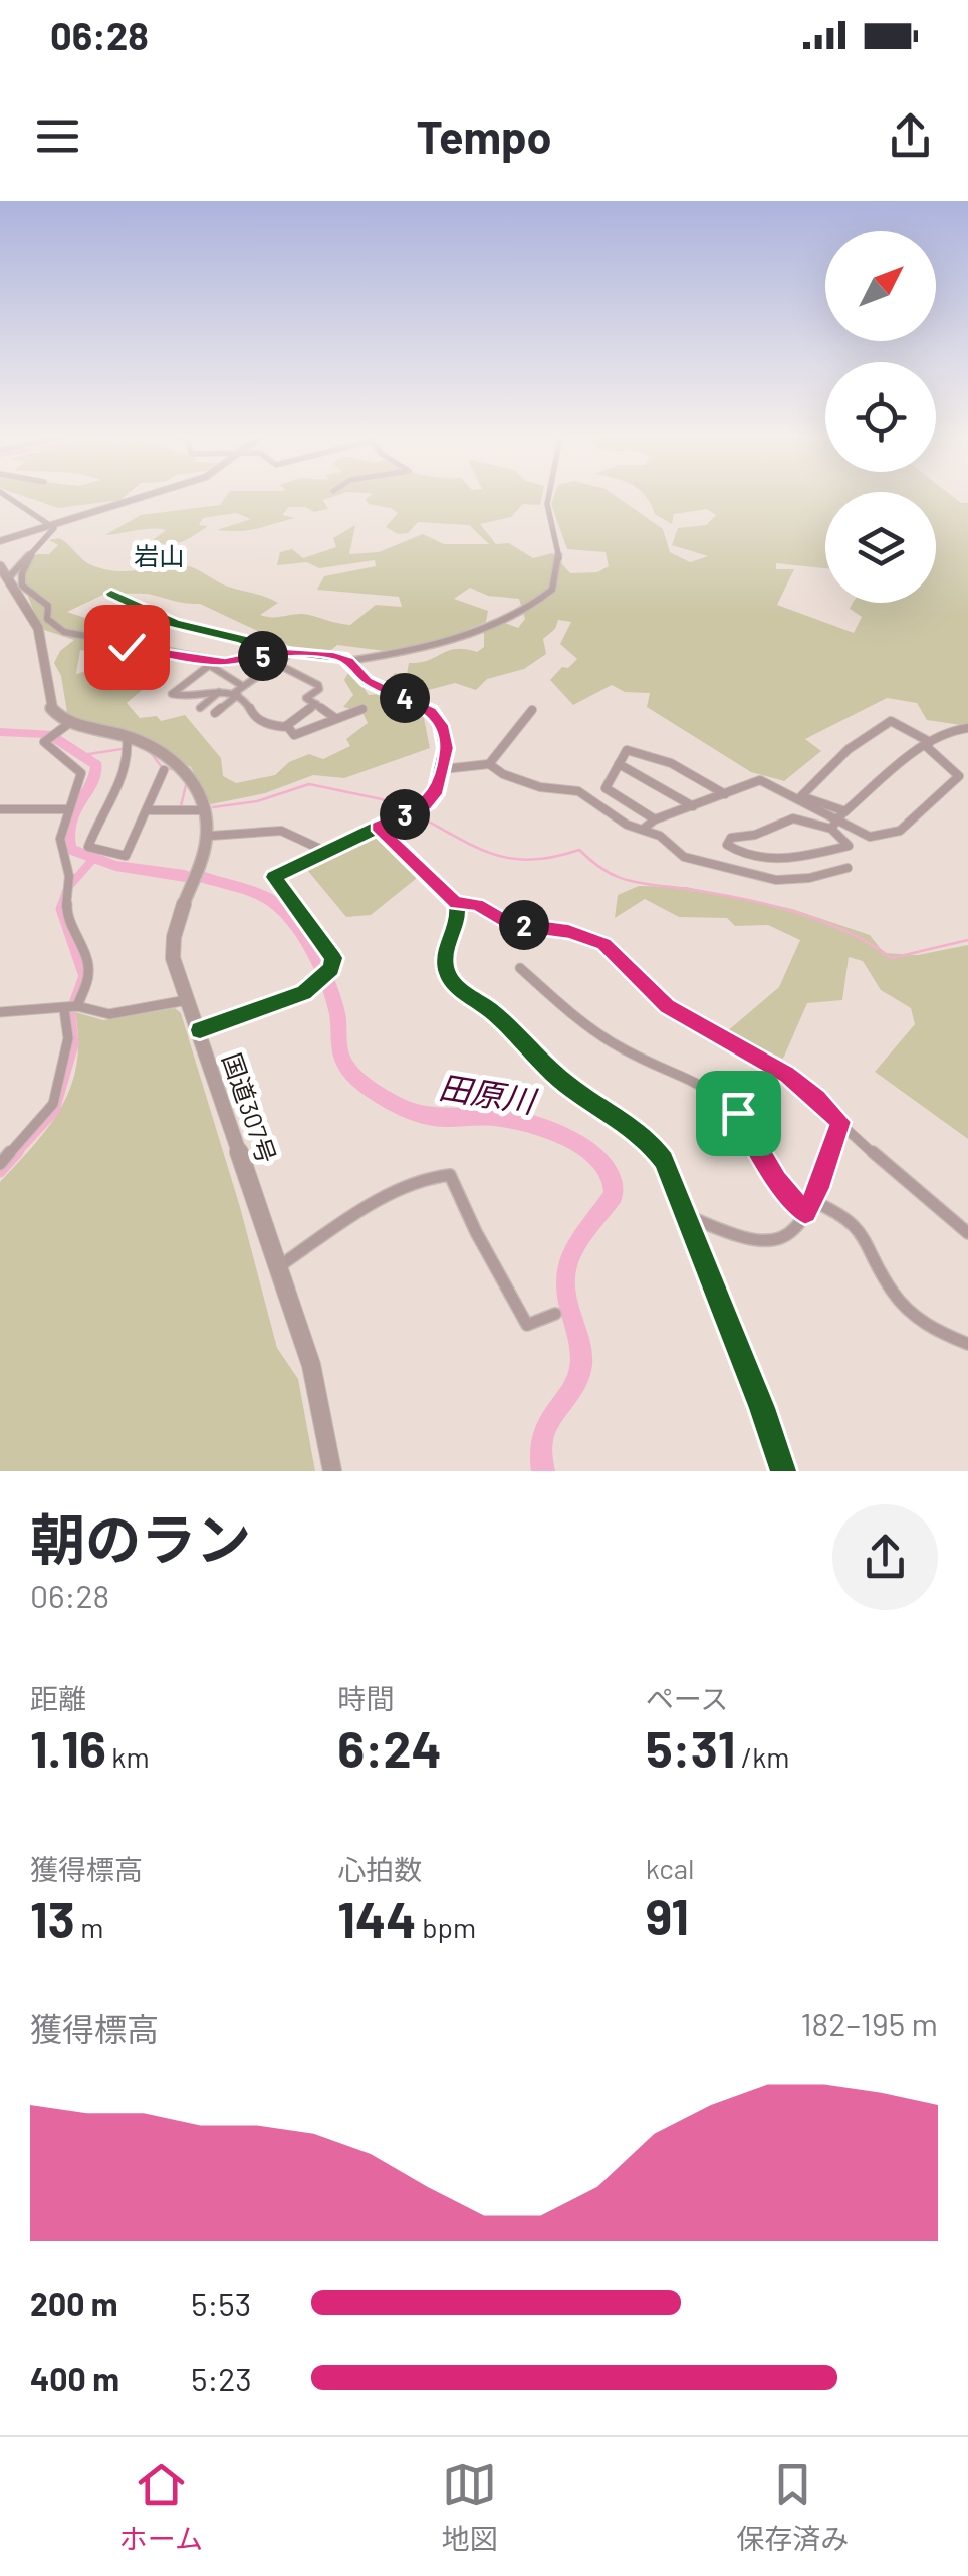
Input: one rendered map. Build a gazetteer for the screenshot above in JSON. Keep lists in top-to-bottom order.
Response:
{
  "streets": {
    "highway": ["国道307号"]
  },
  "districts": ["岩山"],
  "water": ["田原川"],
  "north": "top right",
  "page": {
    "status": "06:28",
    "header": "Tempo",
    "pins": [
      "5",
      "4",
      "3",
      "2"
    ],
    "heading": ["朝のラン", "06:28"],
    "stats": [
      ["距離", "1.16 km"],
      ["時間", "6:24"],
      ["ペース", "5:31 /km"],
      ["獲得標高", "13 m"],
      ["心拍数", "144 bpm"],
      ["kcal", "91"]
    ],
    "chart": ["獲得標高", "182–195 m"],
    "list": [
      {
        "name": "200 m",
        "note": "5:53"
      },
      {
        "name": "400 m",
        "note": "5:23"
      }
    ],
    "tabs": ["ホーム", "地図", "保存済み"]
  }
}
